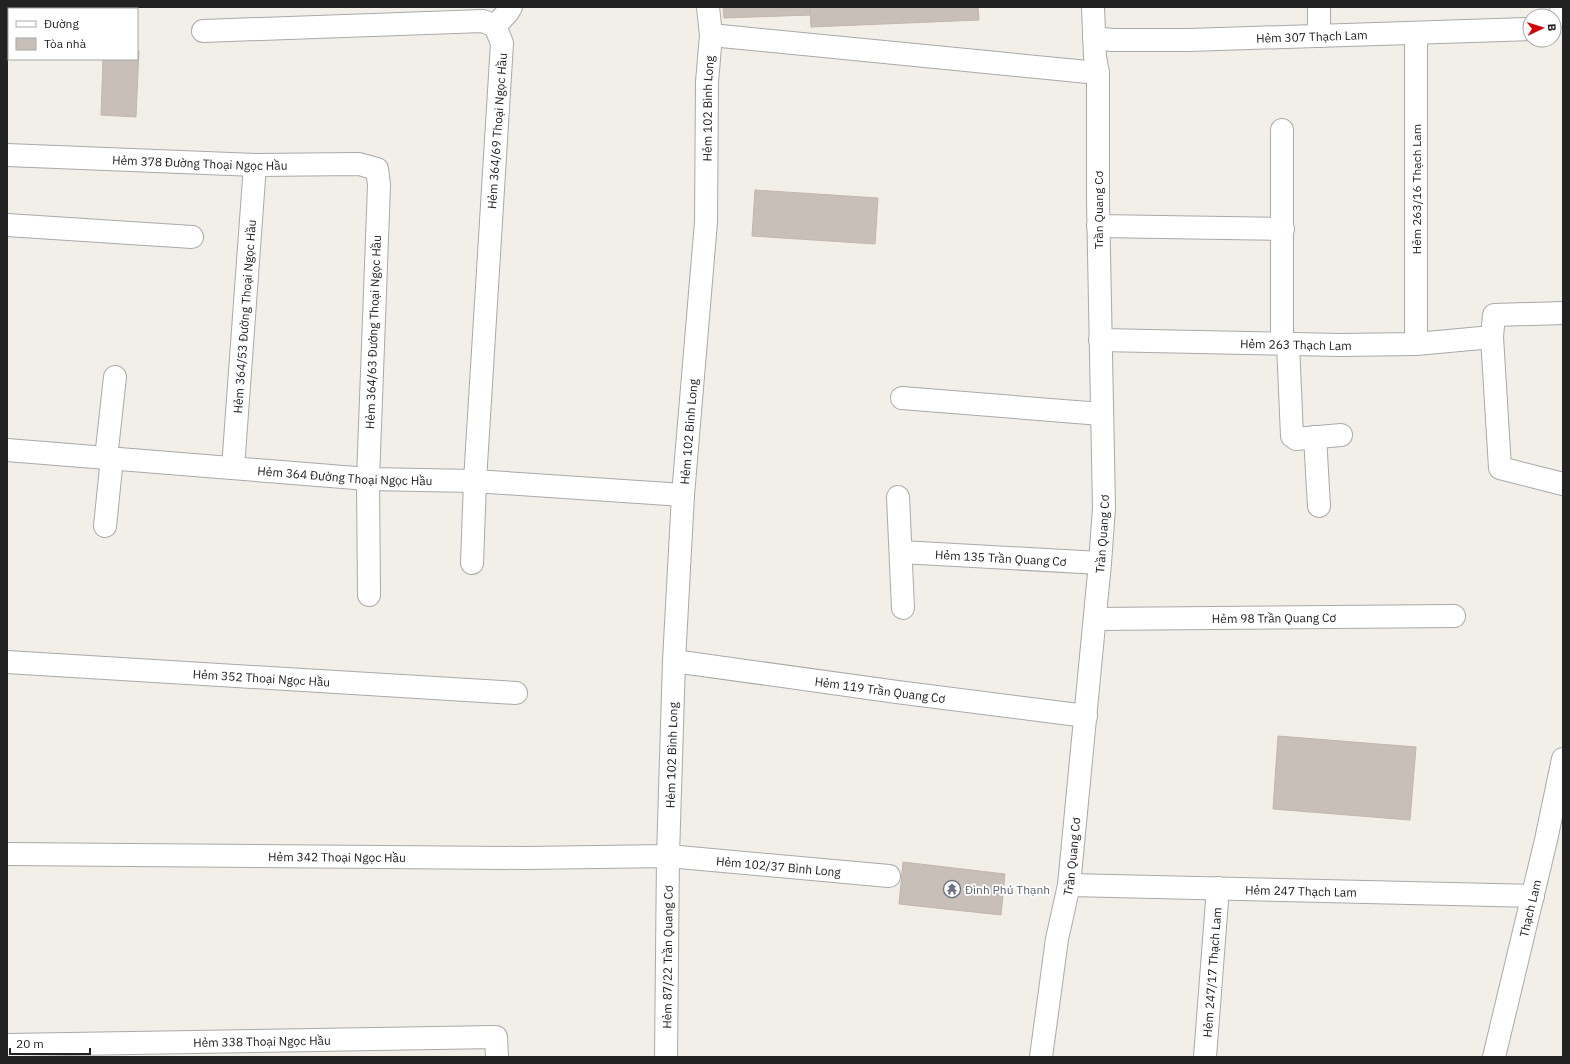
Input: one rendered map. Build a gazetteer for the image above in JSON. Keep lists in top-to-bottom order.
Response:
{
  "streets": {
    "street": [
      "Hẻm 307 Thạch Lam",
      "Hẻm 102 Bình Long",
      "Hẻm 364/69 Thoại Ngọc Hầu",
      "Hẻm 378 Đường Thoại Ngọc Hầu",
      "Hẻm 263/16 Thạch Lam",
      "Trần Quang Cơ",
      "Hẻm 364/53 Đường Thoại Ngọc Hầu",
      "Hẻm 364/63 Đường Thoại Ngọc Hầu",
      "Hẻm 263 Thạch Lam",
      "Hẻm 364 Đường Thoại Ngọc Hầu",
      "Hẻm 135 Trần Quang Cơ",
      "Hẻm 98 Trần Quang Cơ",
      "Hẻm 352 Thoại Ngọc Hầu",
      "Hẻm 119 Trần Quang Cơ",
      "Hẻm 342 Thoại Ngọc Hầu",
      "Hẻm 102/37 Bình Long",
      "Hẻm 247 Thạch Lam",
      "Thạch Lam",
      "Hẻm 87/22 Trần Quang Cơ",
      "Hẻm 247/17 Thạch Lam",
      "Hẻm 338 Thoại Ngọc Hầu"
    ]
  },
  "crossings": [
    ["Hẻm 307 Thạch Lam", "Hẻm 263/16 Thạch Lam"],
    ["Hẻm 307 Thạch Lam", "Trần Quang Cơ"],
    ["Hẻm 102 Bình Long", "Hẻm 364 Đường Thoại Ngọc Hầu"],
    ["Hẻm 102 Bình Long", "Hẻm 119 Trần Quang Cơ"],
    ["Hẻm 102 Bình Long", "Hẻm 342 Thoại Ngọc Hầu"],
    ["Hẻm 102 Bình Long", "Hẻm 102/37 Bình Long"],
    ["Hẻm 102 Bình Long", "Hẻm 87/22 Trần Quang Cơ"],
    ["Hẻm 364/69 Thoại Ngọc Hầu", "Hẻm 364 Đường Thoại Ngọc Hầu"],
    ["Hẻm 378 Đường Thoại Ngọc Hầu", "Hẻm 364/53 Đường Thoại Ngọc Hầu"],
    ["Hẻm 378 Đường Thoại Ngọc Hầu", "Hẻm 364/63 Đường Thoại Ngọc Hầu"],
    ["Hẻm 263/16 Thạch Lam", "Hẻm 263 Thạch Lam"],
    ["Trần Quang Cơ", "Hẻm 263 Thạch Lam"],
    ["Trần Quang Cơ", "Hẻm 135 Trần Quang Cơ"],
    ["Trần Quang Cơ", "Hẻm 98 Trần Quang Cơ"],
    ["Trần Quang Cơ", "Hẻm 119 Trần Quang Cơ"],
    ["Trần Quang Cơ", "Hẻm 247 Thạch Lam"],
    ["Hẻm 364/53 Đường Thoại Ngọc Hầu", "Hẻm 364 Đường Thoại Ngọc Hầu"],
    ["Hẻm 364/63 Đường Thoại Ngọc Hầu", "Hẻm 364 Đường Thoại Ngọc Hầu"],
    ["Hẻm 342 Thoại Ngọc Hầu", "Hẻm 102/37 Bình Long"],
    ["Hẻm 342 Thoại Ngọc Hầu", "Hẻm 87/22 Trần Quang Cơ"],
    ["Hẻm 102/37 Bình Long", "Hẻm 87/22 Trần Quang Cơ"],
    ["Hẻm 247 Thạch Lam", "Thạch Lam"],
    ["Hẻm 247 Thạch Lam", "Hẻm 247/17 Thạch Lam"]
  ],
  "places": {
    "temple": ["Đình Phú Thạnh"]
  },
  "legend": ["Đường", "Tòa nhà"],
  "scale_bar": "20 m",
  "north": "right"
}
